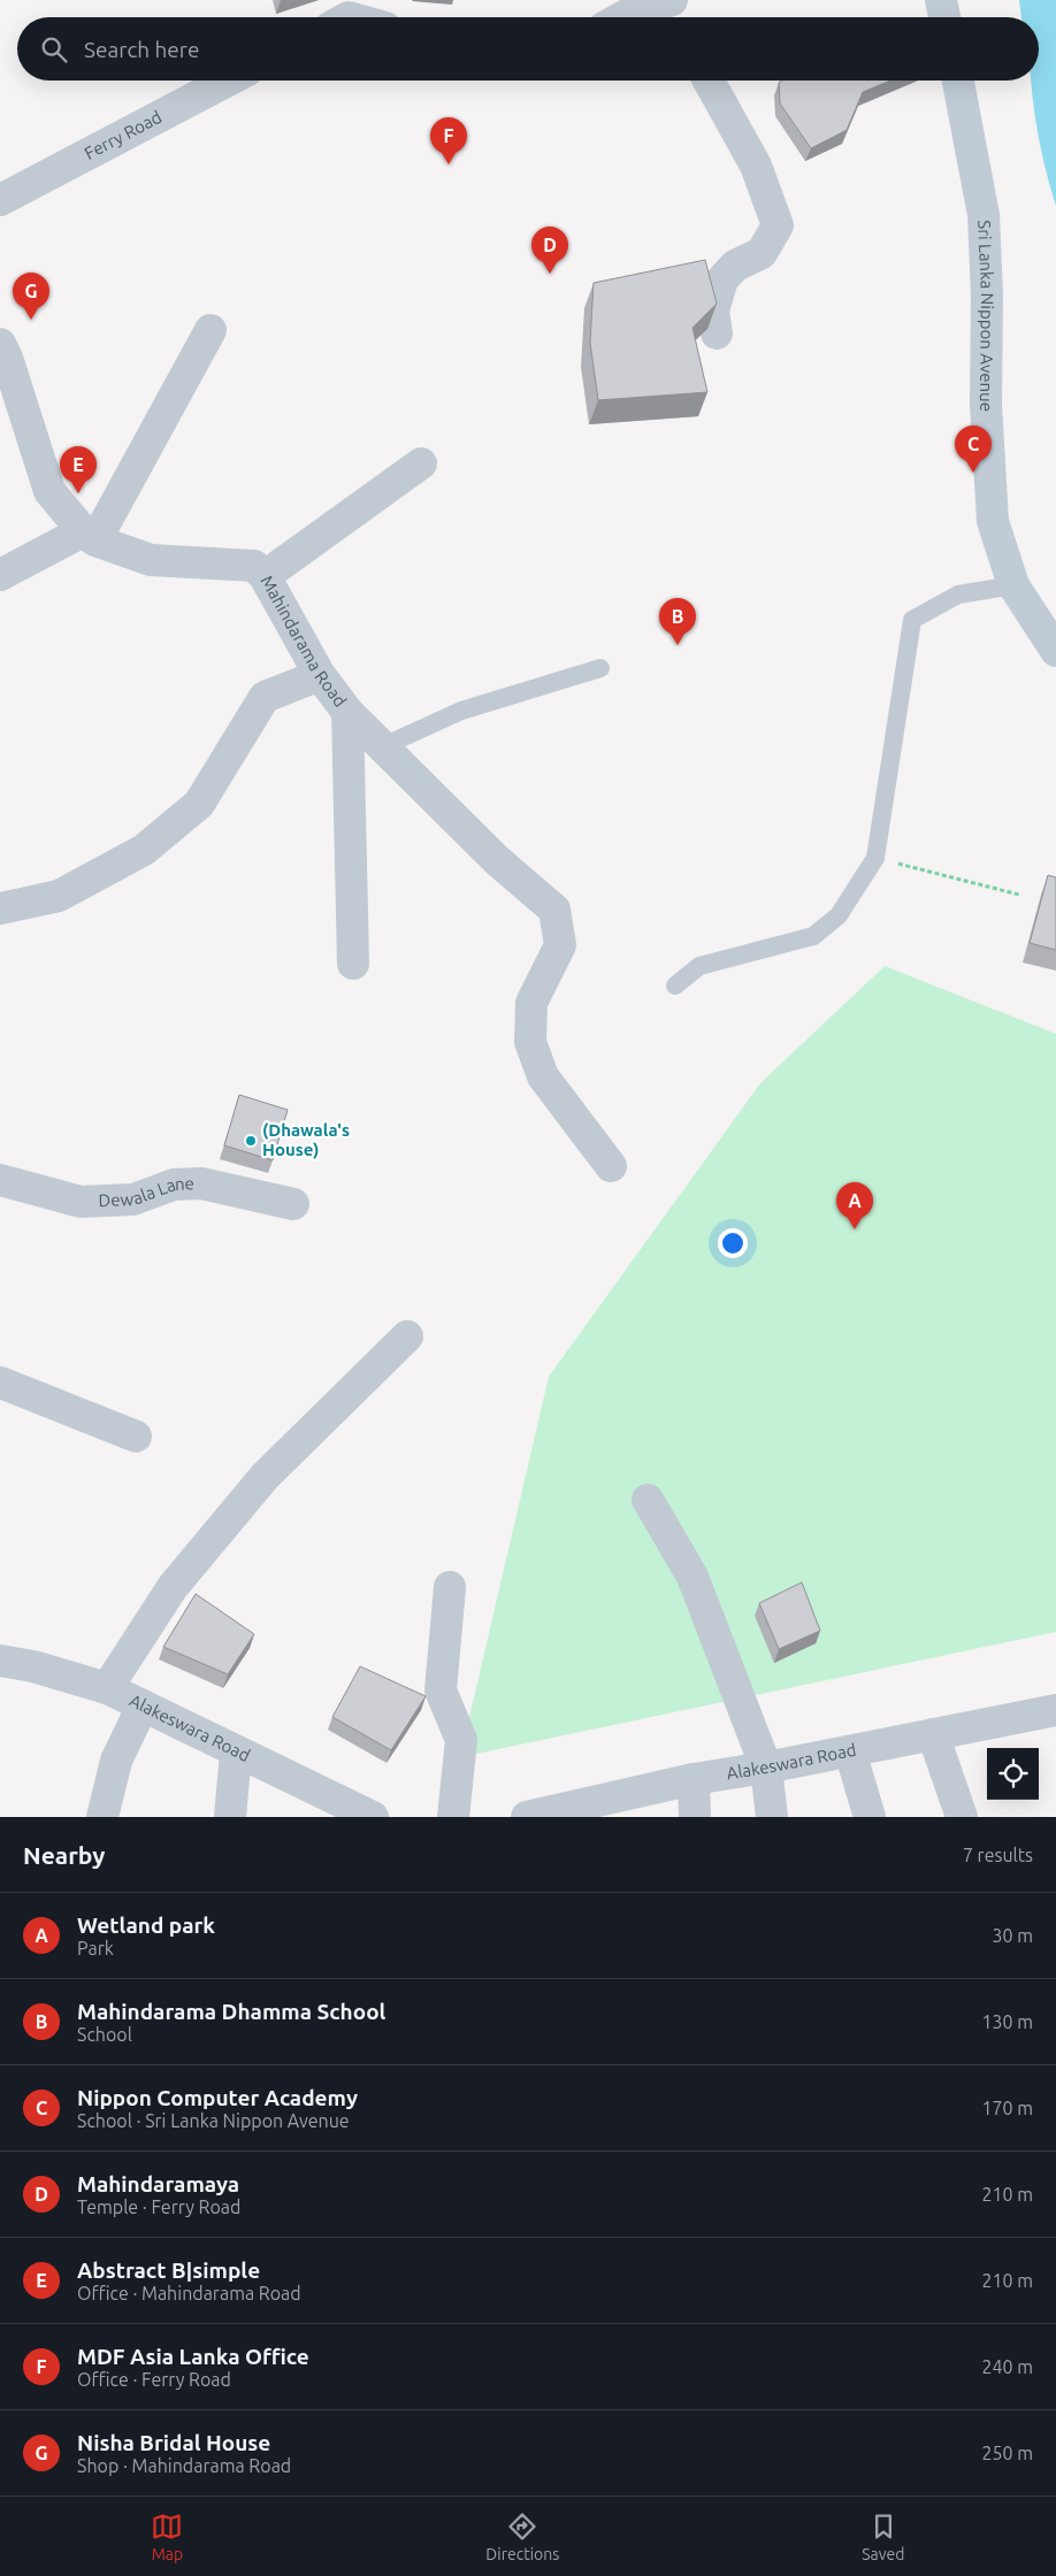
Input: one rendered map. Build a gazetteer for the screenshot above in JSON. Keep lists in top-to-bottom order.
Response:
{
  "streets": {
    "street": [
      "Ferry Road",
      "Sri Lanka Nippon Avenue",
      "Mahindarama Road",
      "Dewala Lane",
      "Alakeswara Road"
    ]
  },
  "places": ["(Dhawala's House)"],
  "page": {
    "search": "Search here",
    "pins": [
      "F",
      "D",
      "G",
      "C",
      "E",
      "B",
      "A"
    ],
    "heading": ["Nearby", "7 results"],
    "list": [
      {
        "mark": "A",
        "name": "Wetland park",
        "note": "Park",
        "value": "30 m"
      },
      {
        "mark": "B",
        "name": "Mahindarama Dhamma School",
        "note": "School",
        "value": "130 m"
      },
      {
        "mark": "C",
        "name": "Nippon Computer Academy",
        "note": "School · Sri Lanka Nippon Avenue",
        "value": "170 m"
      },
      {
        "mark": "D",
        "name": "Mahindaramaya",
        "note": "Temple · Ferry Road",
        "value": "210 m"
      },
      {
        "mark": "E",
        "name": "Abstract B|simple",
        "note": "Office · Mahindarama Road",
        "value": "210 m"
      },
      {
        "mark": "F",
        "name": "MDF Asia Lanka Office",
        "note": "Office · Ferry Road",
        "value": "240 m"
      },
      {
        "mark": "G",
        "name": "Nisha Bridal House",
        "note": "Shop · Mahindarama Road",
        "value": "250 m"
      }
    ],
    "nav": ["Map", "Directions", "Saved"]
  }
}
